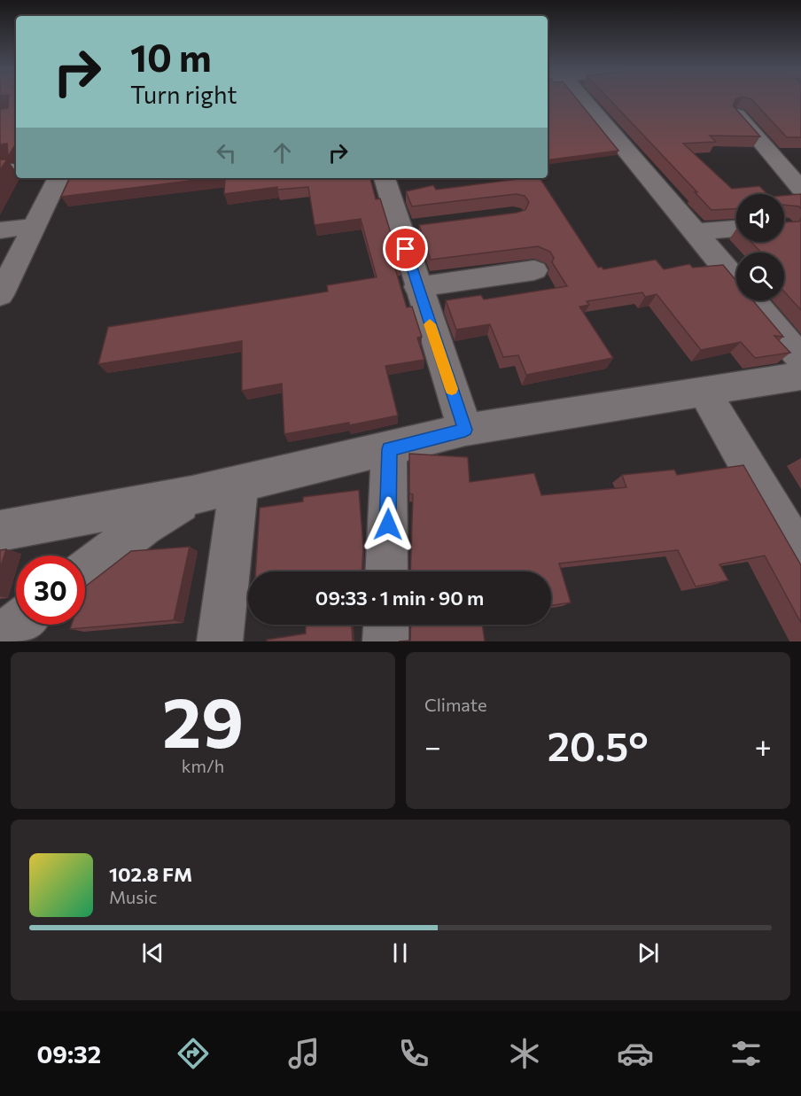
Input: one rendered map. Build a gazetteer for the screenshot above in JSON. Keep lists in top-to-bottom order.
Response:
{
  "page": {
    "turn": ["10 m", "Turn right"],
    "limit": "30",
    "trip": "09:33 · 1 min · 90 m",
    "tile": [
      ["29", "km/h"],
      "Climate"
    ],
    "heat": ["−", "20.5°", "+"],
    "song": ["102.8 FM", "Music"],
    "tabs": "09:32"
  }
}
